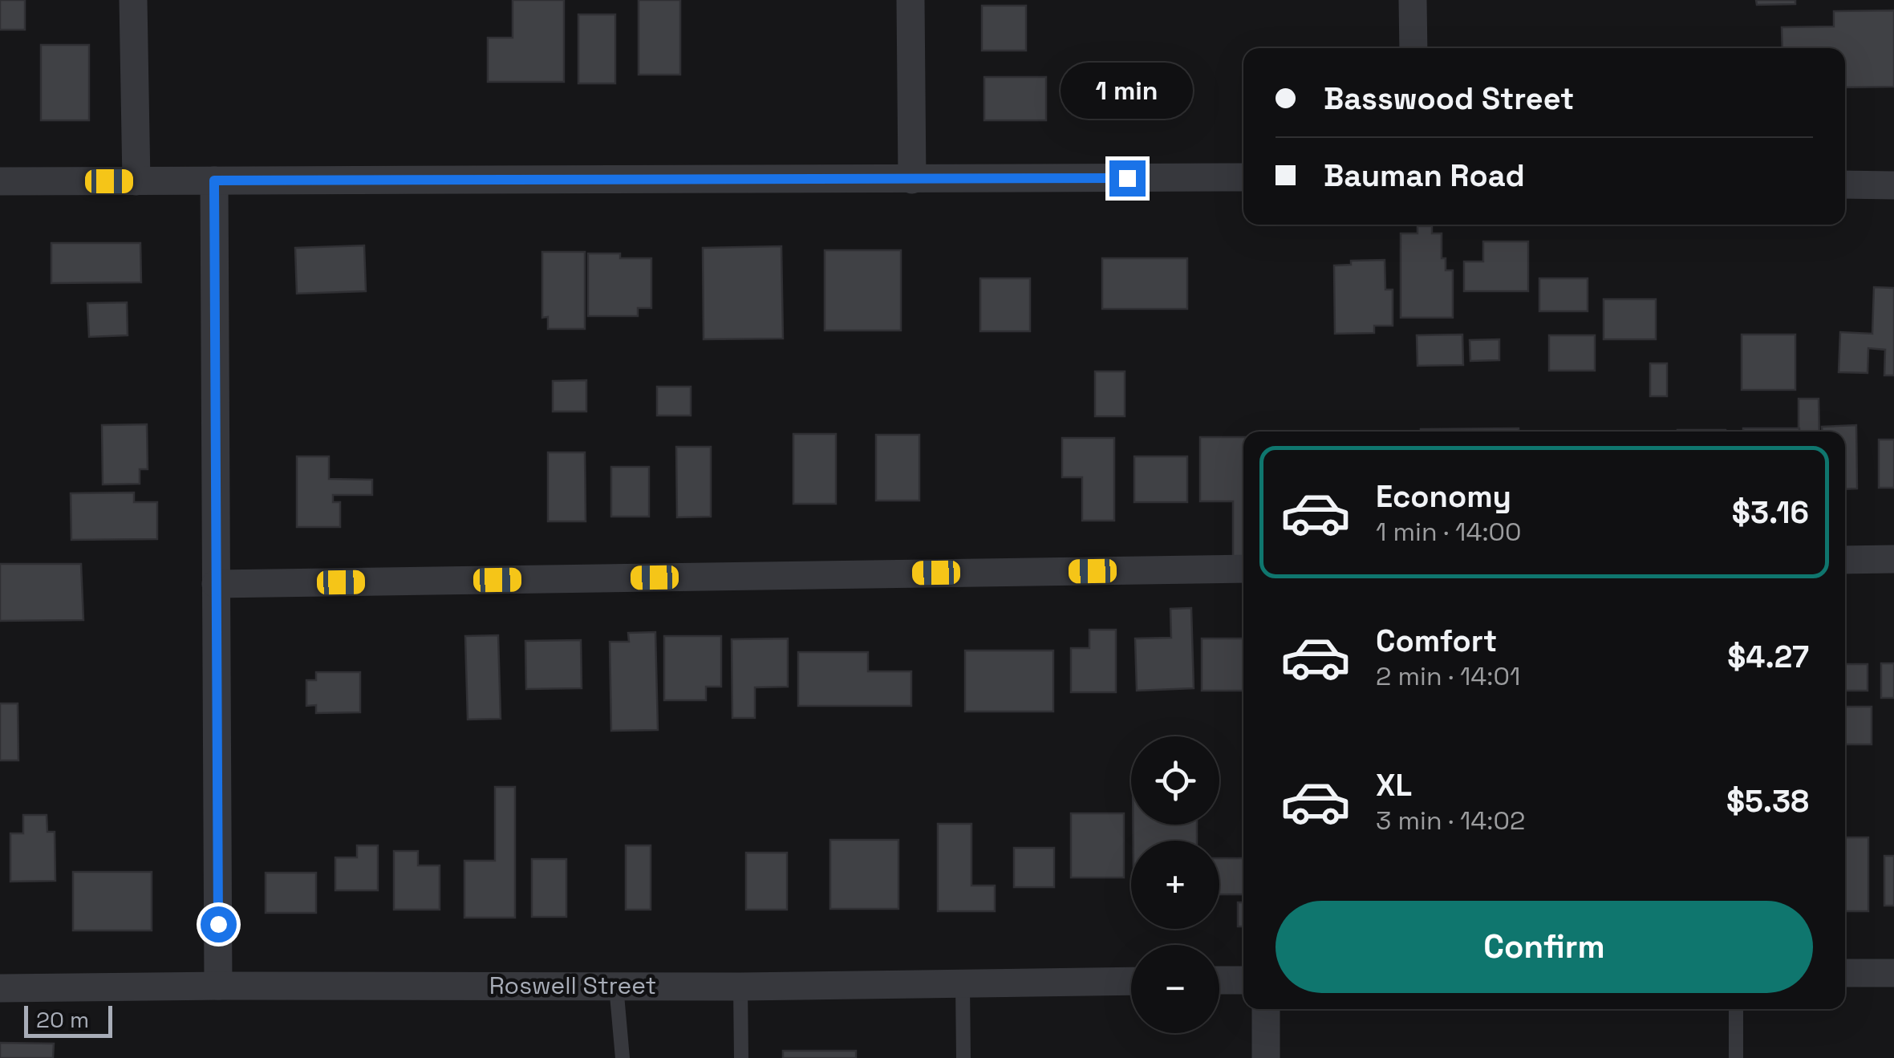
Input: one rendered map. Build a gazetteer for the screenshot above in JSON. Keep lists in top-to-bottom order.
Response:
{
  "streets": {
    "street": ["Roswell Street"]
  },
  "scale_bar": "20 m",
  "page": {
    "banner": ["Basswood Street", "Bauman Road"],
    "bubble": "1 min",
    "list": [
      {
        "name": "Economy",
        "note": "1 min · 14:00",
        "value": "$3.16"
      },
      {
        "name": "Comfort",
        "note": "2 min · 14:01",
        "value": "$4.27"
      },
      {
        "name": "XL",
        "note": "3 min · 14:02",
        "value": "$5.38"
      }
    ],
    "map_buttons": ["+", "−"],
    "buttons": "Confirm",
    "scale": "20 m"
  }
}
